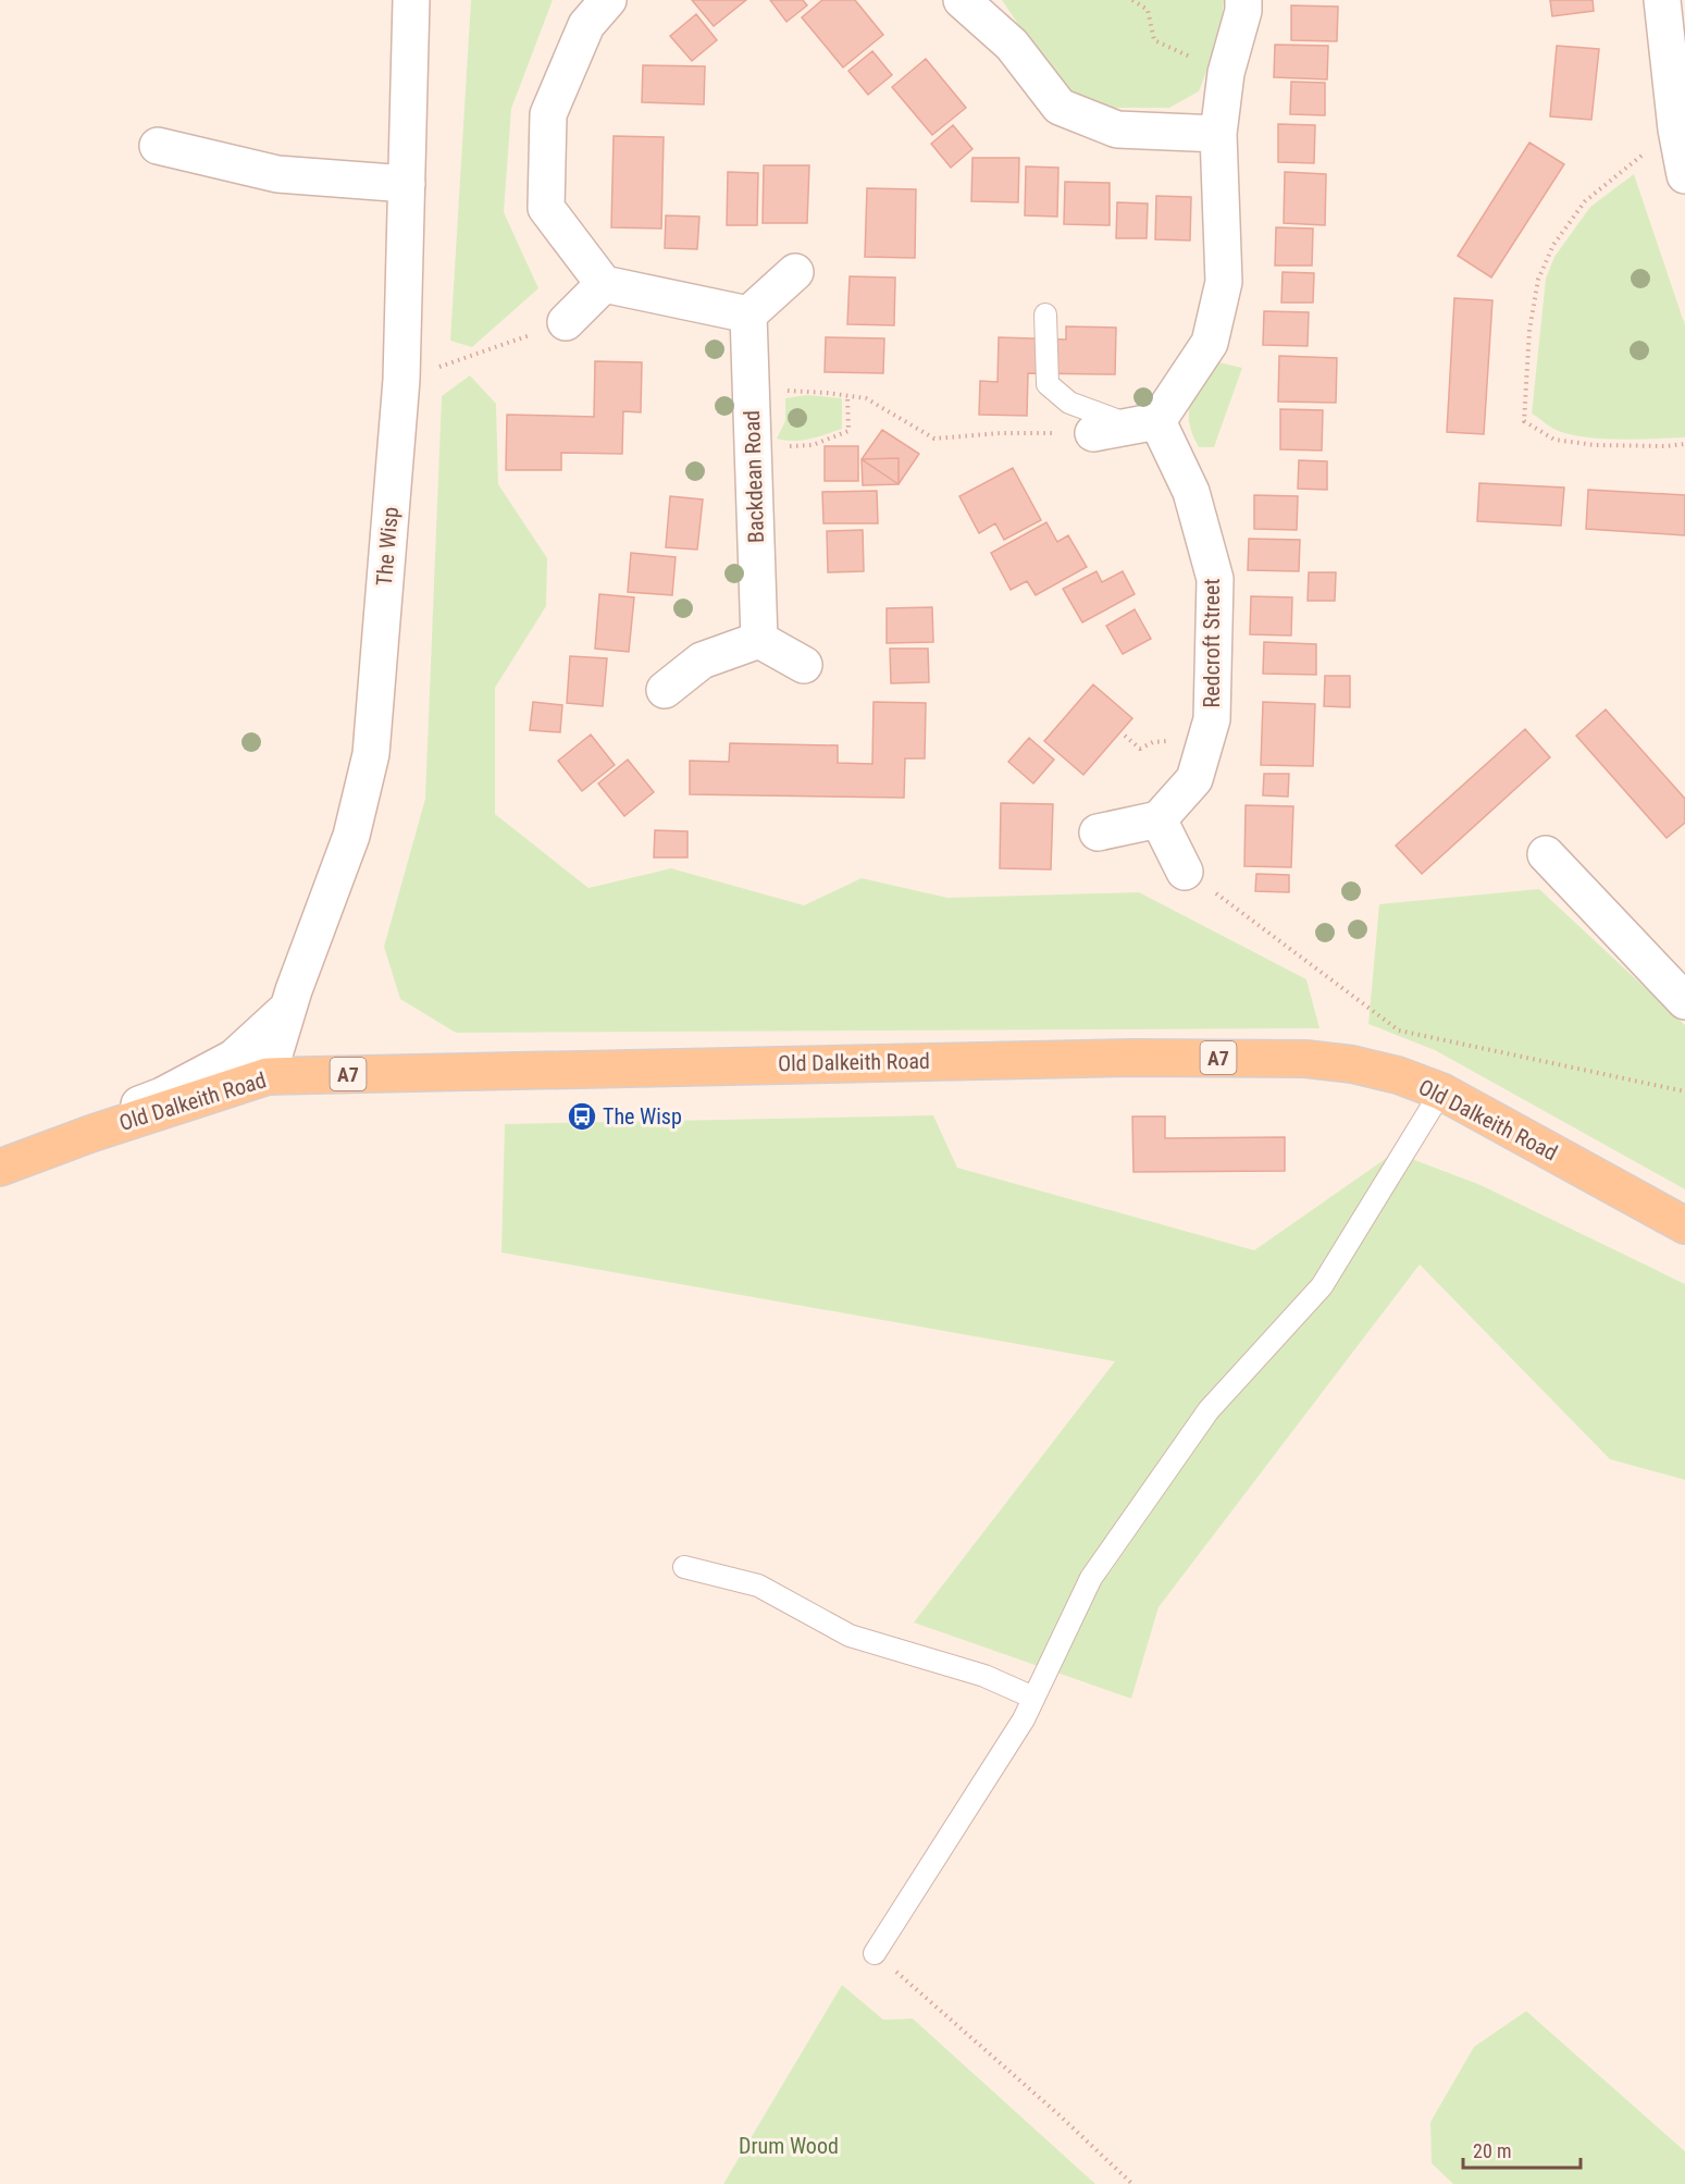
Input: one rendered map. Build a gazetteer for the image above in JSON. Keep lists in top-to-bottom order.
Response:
{
  "streets": {
    "main road": ["A7", "Old Dalkeith Road"],
    "street": ["Backdean Road", "The Wisp", "Redcroft Street"]
  },
  "crossings": [
    ["The Wisp", "Old Dalkeith Road"]
  ],
  "parks": ["Drum Wood"],
  "places": {
    "bus stop": ["The Wisp"]
  },
  "scale_bar": "20 m"
}
